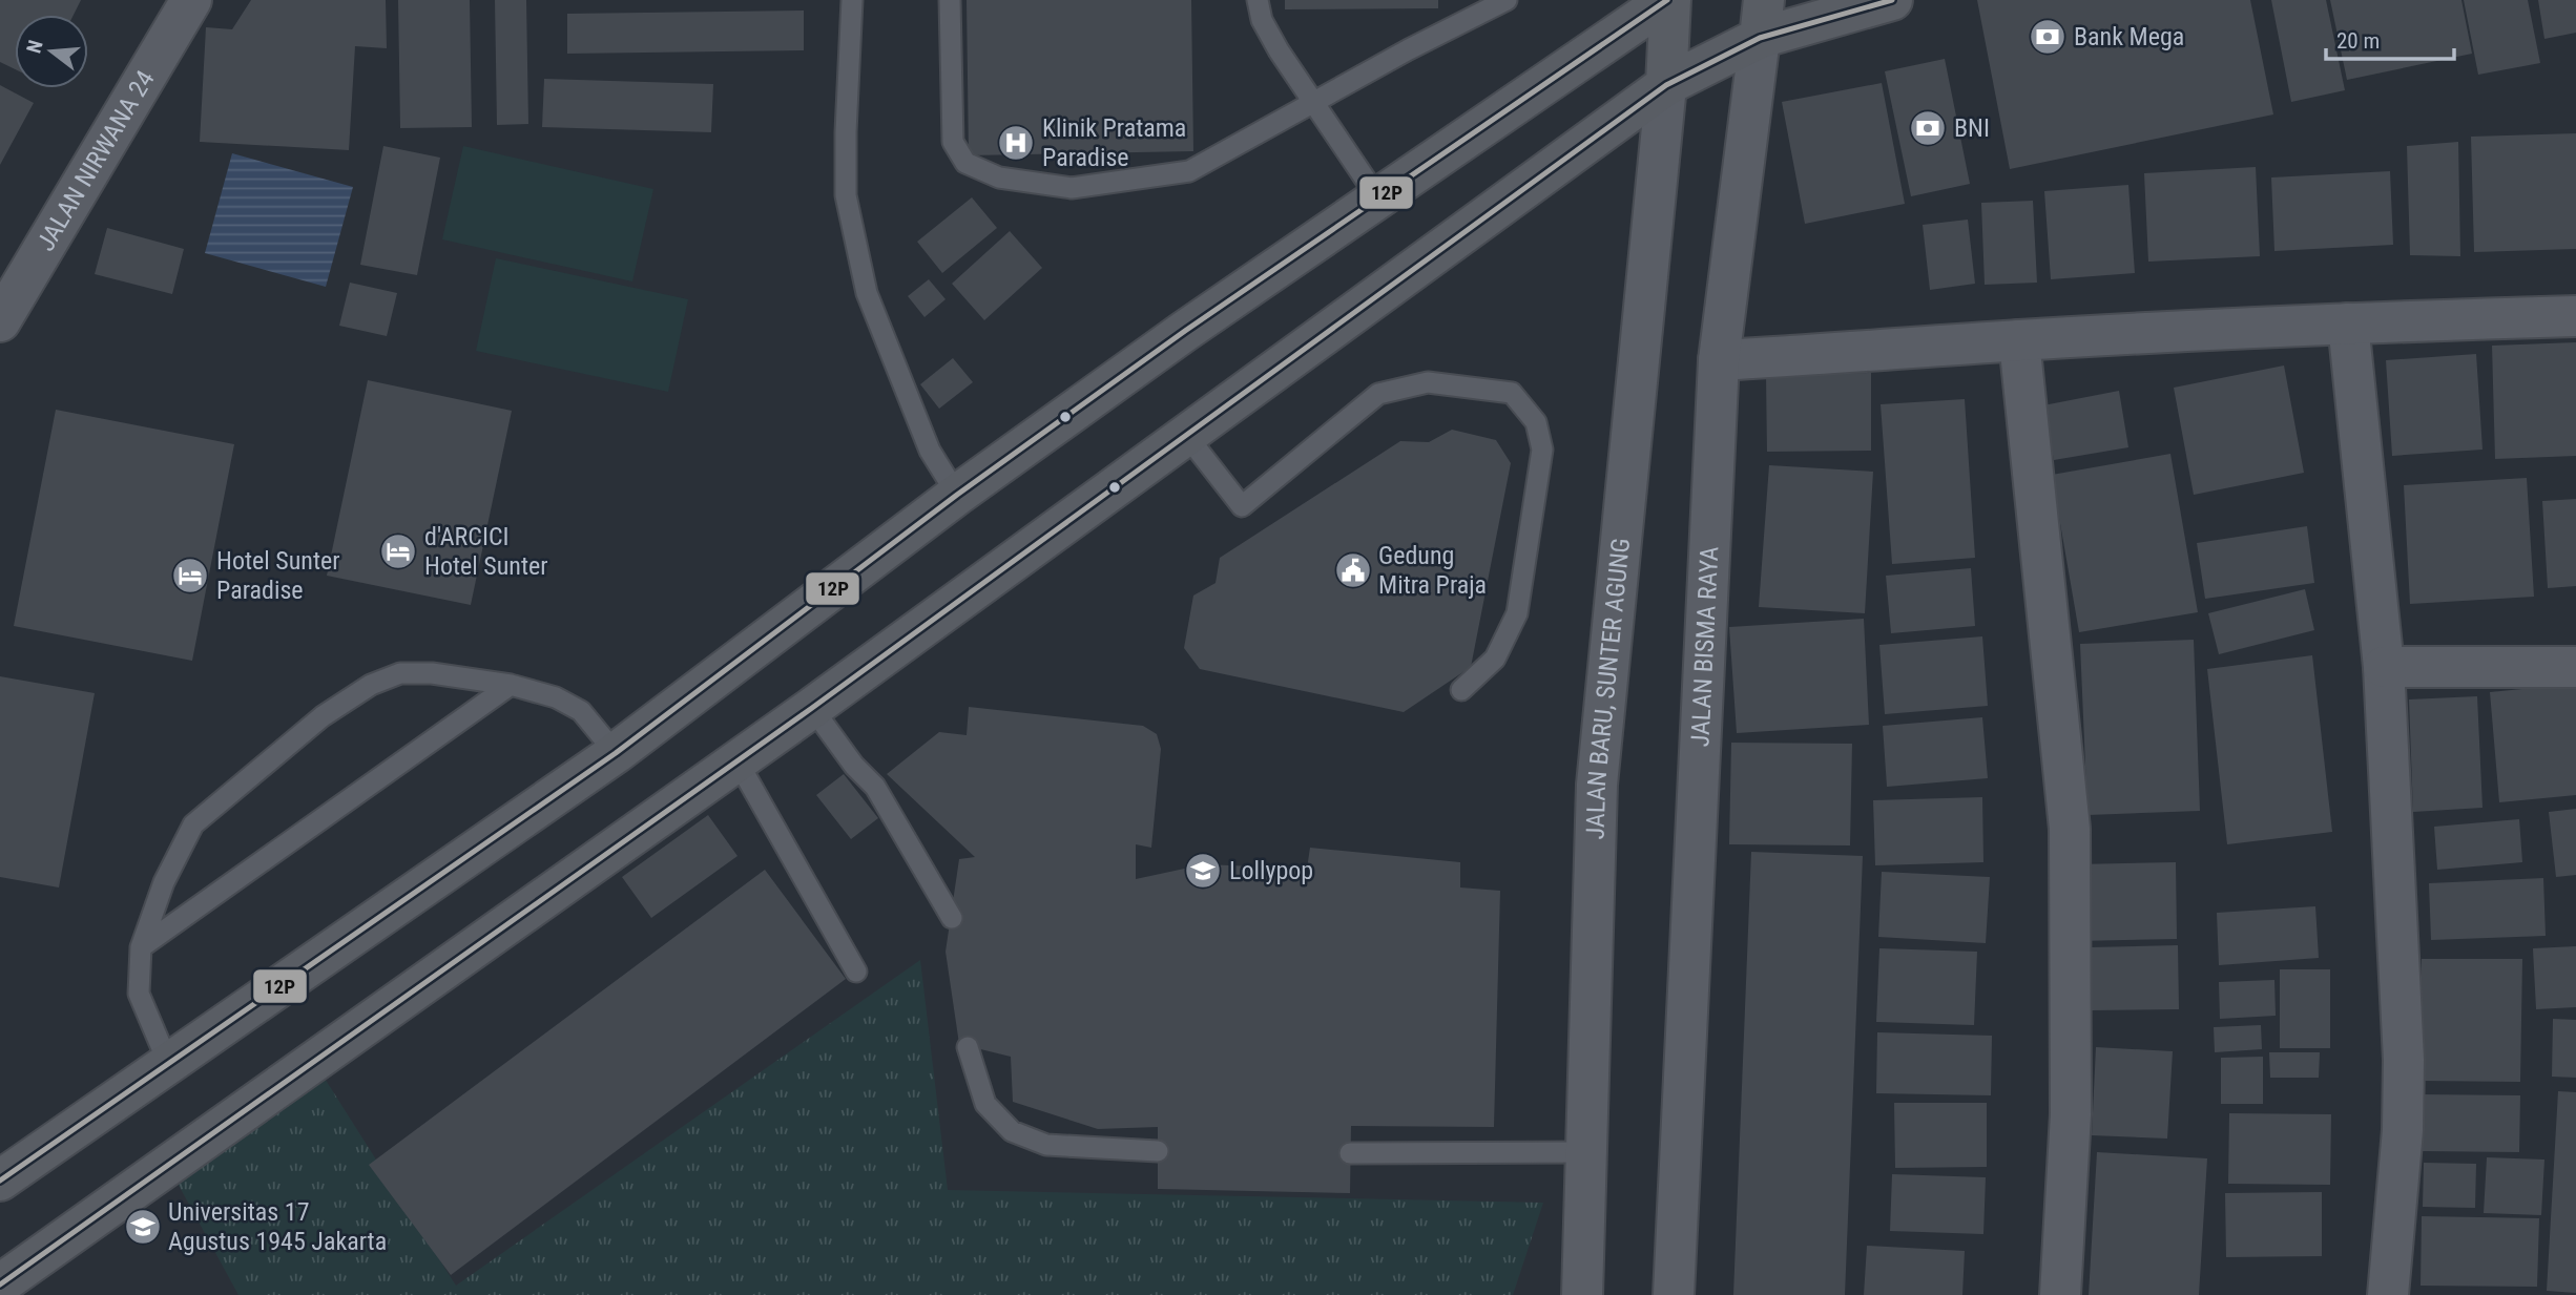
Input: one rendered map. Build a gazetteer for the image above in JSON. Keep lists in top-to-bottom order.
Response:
{
  "streets": {
    "street": ["JALAN NIRWANA 24", "JALAN BISMA RAYA", "JALAN BARU, SUNTER AGUNG"]
  },
  "places": {
    "bank": ["Bank Mega", "BNI"],
    "hospital": ["Klinik Pratama Paradise"],
    "hotel": ["d'ARCICI Hotel Sunter", "Hotel Sunter Paradise"],
    "public building": ["Gedung Mitra Praja"],
    "school or university": ["Lollypop", "Universitas 17 Agustus 1945 Jakarta"]
  },
  "lines": ["transit line 12P"],
  "scale_bar": "20 m",
  "north": "left"
}
